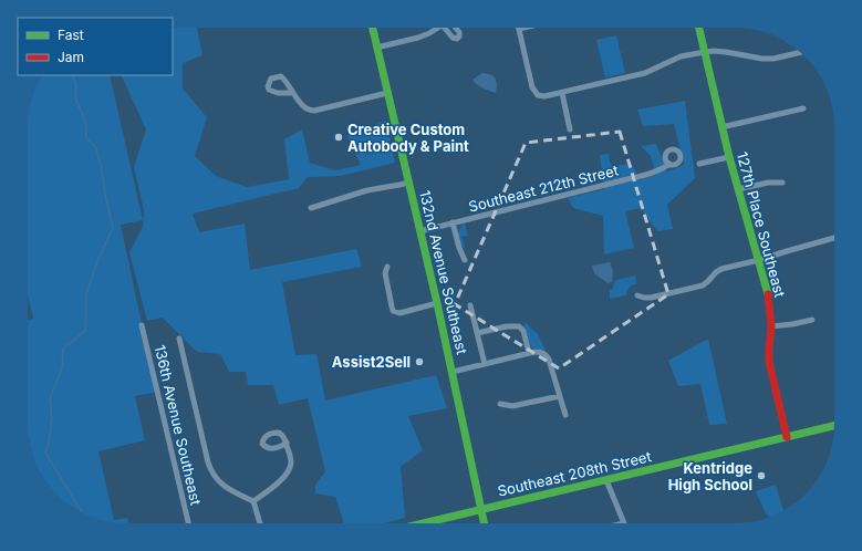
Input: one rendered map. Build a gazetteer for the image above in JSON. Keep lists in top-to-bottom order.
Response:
{
  "streets": {
    "main road": ["127th Place Southeast", "132nd Avenue Southeast", "Southeast 208th Street"],
    "street": ["Southeast 212th Street", "136th Avenue Southeast"]
  },
  "crossings": [
    ["Southeast 212th Street", "132nd Avenue Southeast"],
    ["127th Place Southeast", "Southeast 208th Street"],
    ["132nd Avenue Southeast", "Southeast 208th Street"]
  ],
  "places": ["Creative Custom Autobody & Paint", "Assist2Sell", "Kentridge High School"],
  "legend": ["Fast", "Jam"]
}
